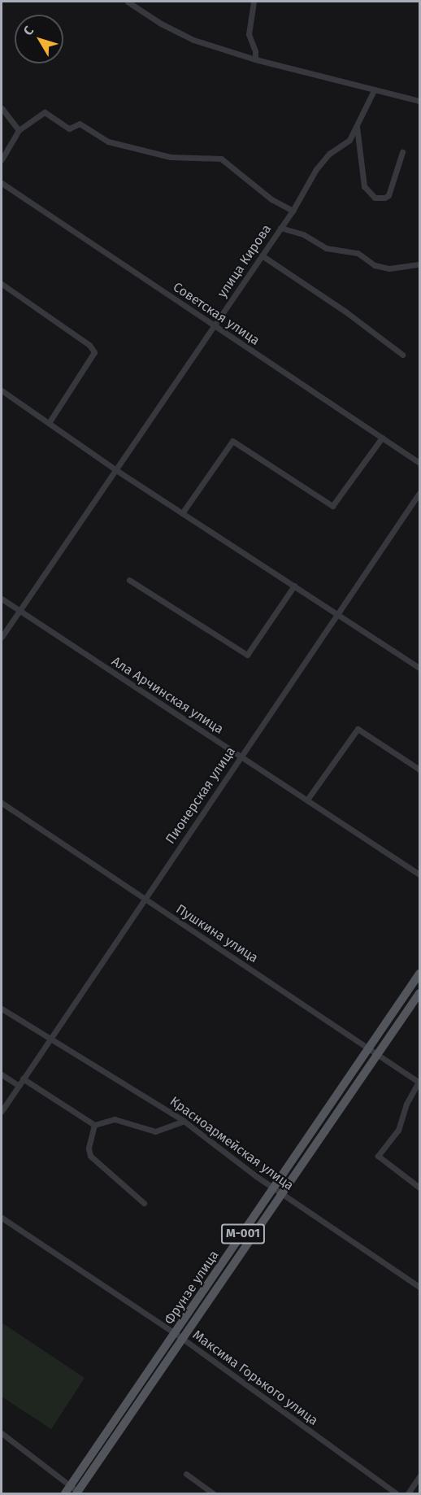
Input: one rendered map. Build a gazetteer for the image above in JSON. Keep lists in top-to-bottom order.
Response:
{
  "streets": {
    "main road": ["M-001", "Фрунзе улица"],
    "street": [
      "улица Кирова",
      "Советская улица",
      "Ала Арчинская улица",
      "Пионерская улица",
      "Пушкина улица",
      "Красноармейская улица",
      "Максима Горького улица"
    ]
  },
  "crossings": [
    ["улица Кирова", "Советская улица"],
    ["улица Кирова", "Ала Арчинская улица"],
    ["Ала Арчинская улица", "Пионерская улица"],
    ["Пионерская улица", "Пушкина улица"],
    ["Пионерская улица", "Красноармейская улица"],
    ["Пушкина улица", "Фрунзе улица"],
    ["Красноармейская улица", "Фрунзе улица"],
    ["Фрунзе улица", "Максима Горького улица"]
  ],
  "north": "top left"
}
